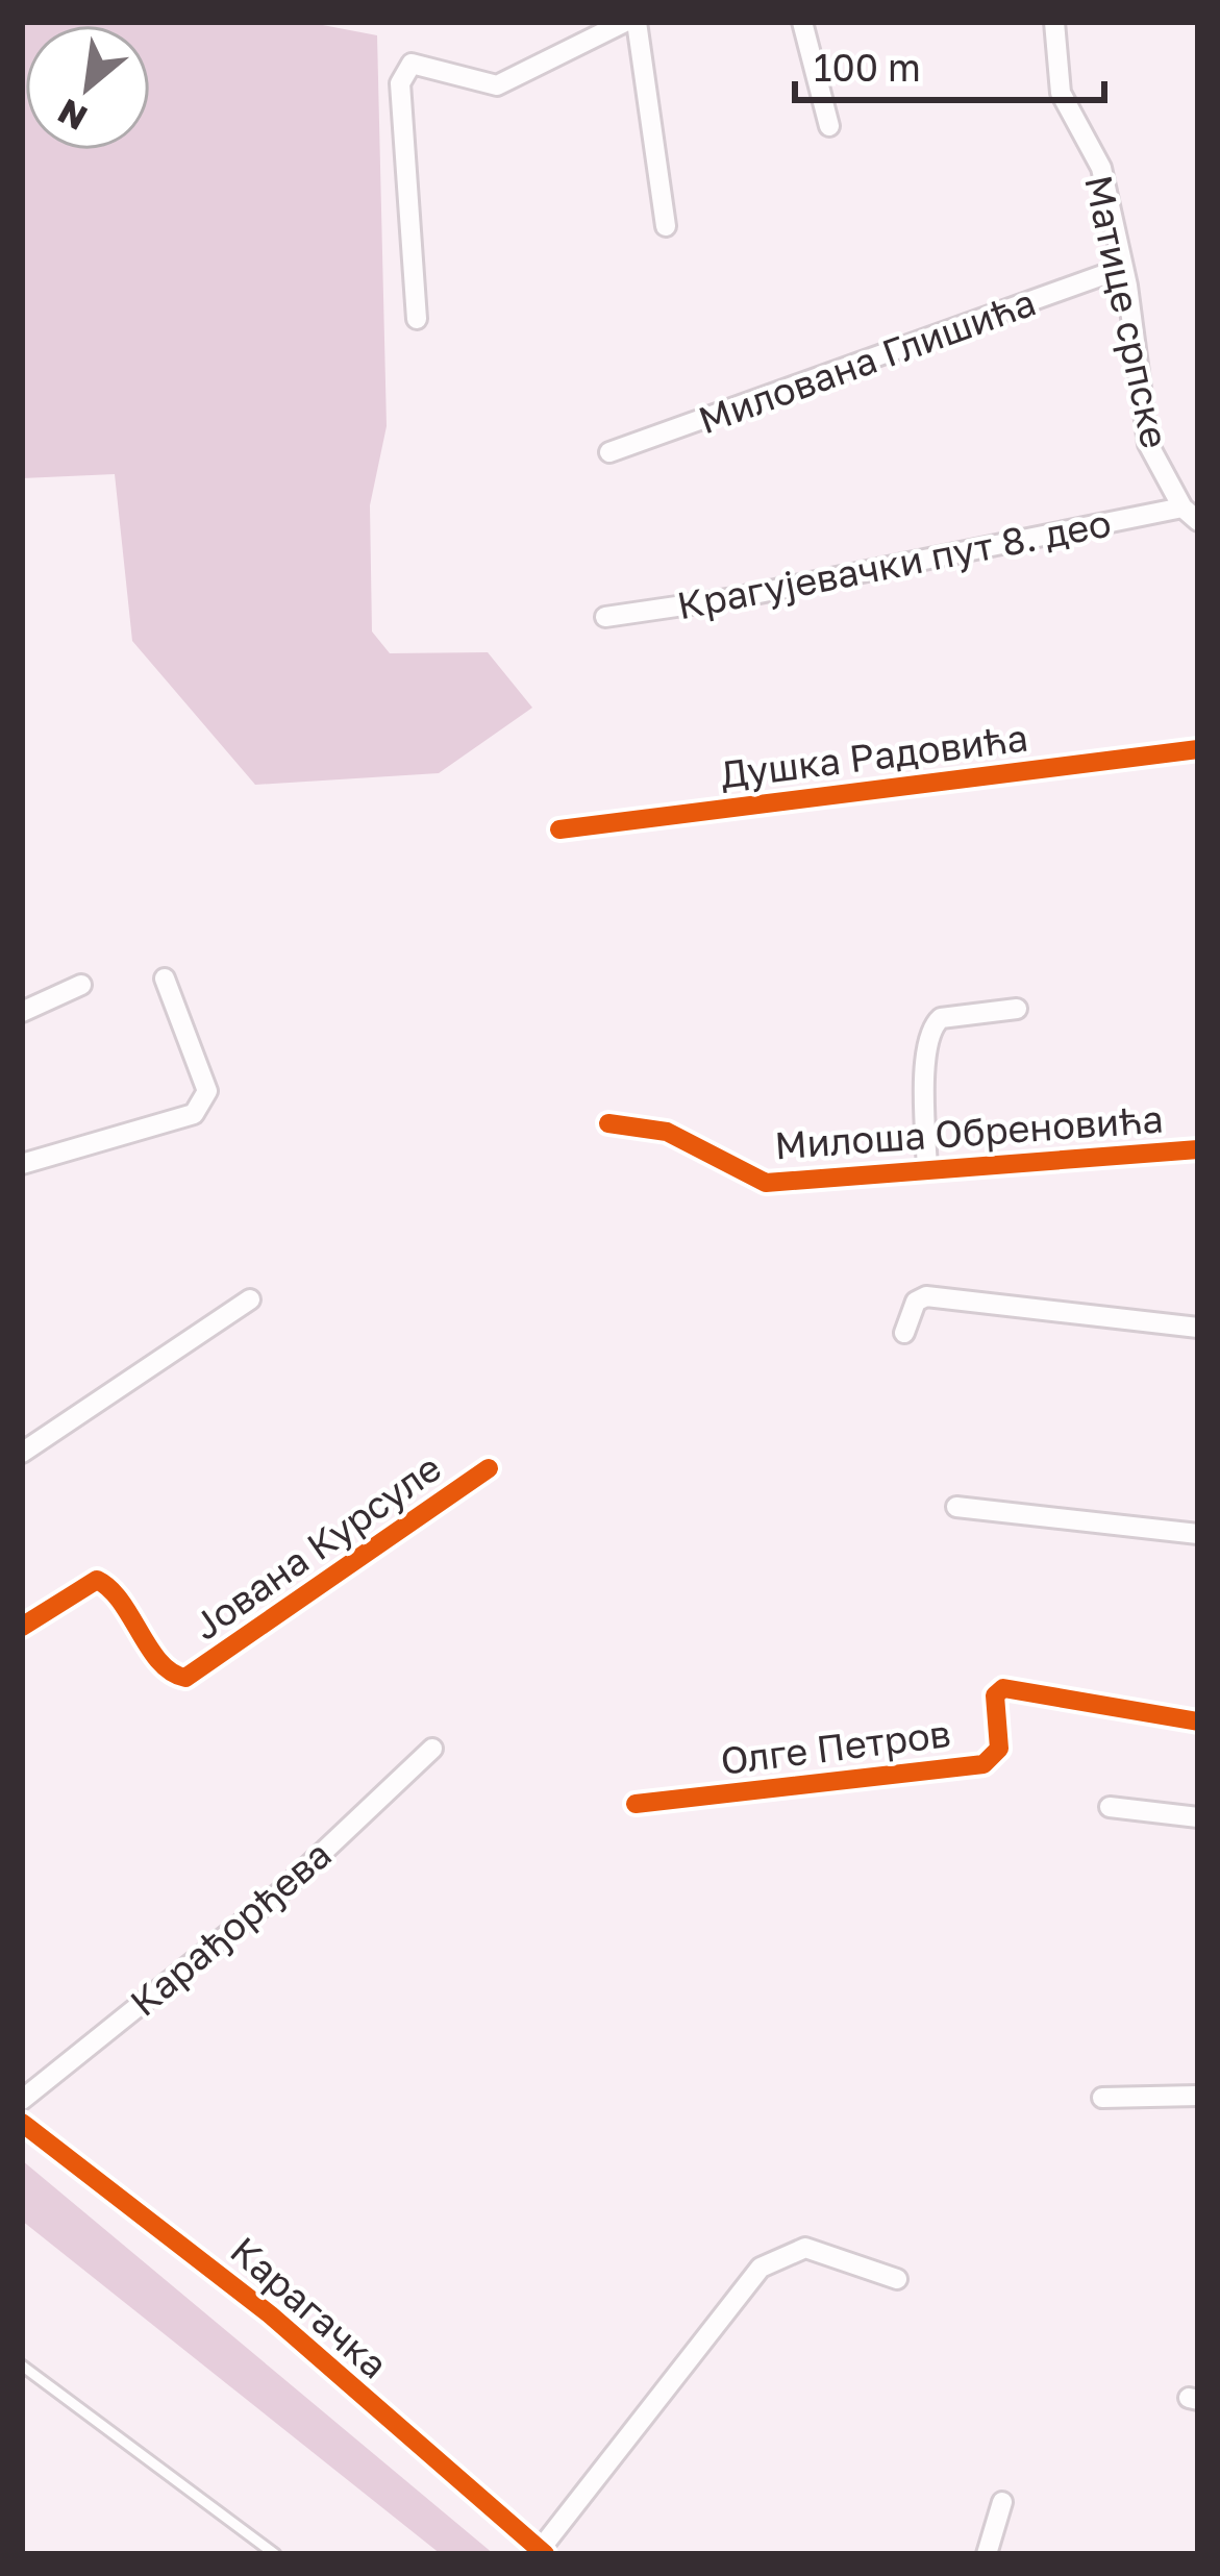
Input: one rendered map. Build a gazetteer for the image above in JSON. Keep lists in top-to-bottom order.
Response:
{
  "streets": {
    "street": [
      "Матице српске",
      "Милована Глишића",
      "Крагујевачки пут 8. део",
      "Душка Радовића",
      "Милоша Обреновића",
      "Јована Курсуле",
      "Олге Петров",
      "Карађорђева",
      "Карагачка"
    ]
  },
  "crossings": [
    ["Матице српске", "Милована Глишића"],
    ["Матице српске", "Крагујевачки пут 8. део"]
  ],
  "scale_bar": "100 m",
  "north": "bottom left"
}
